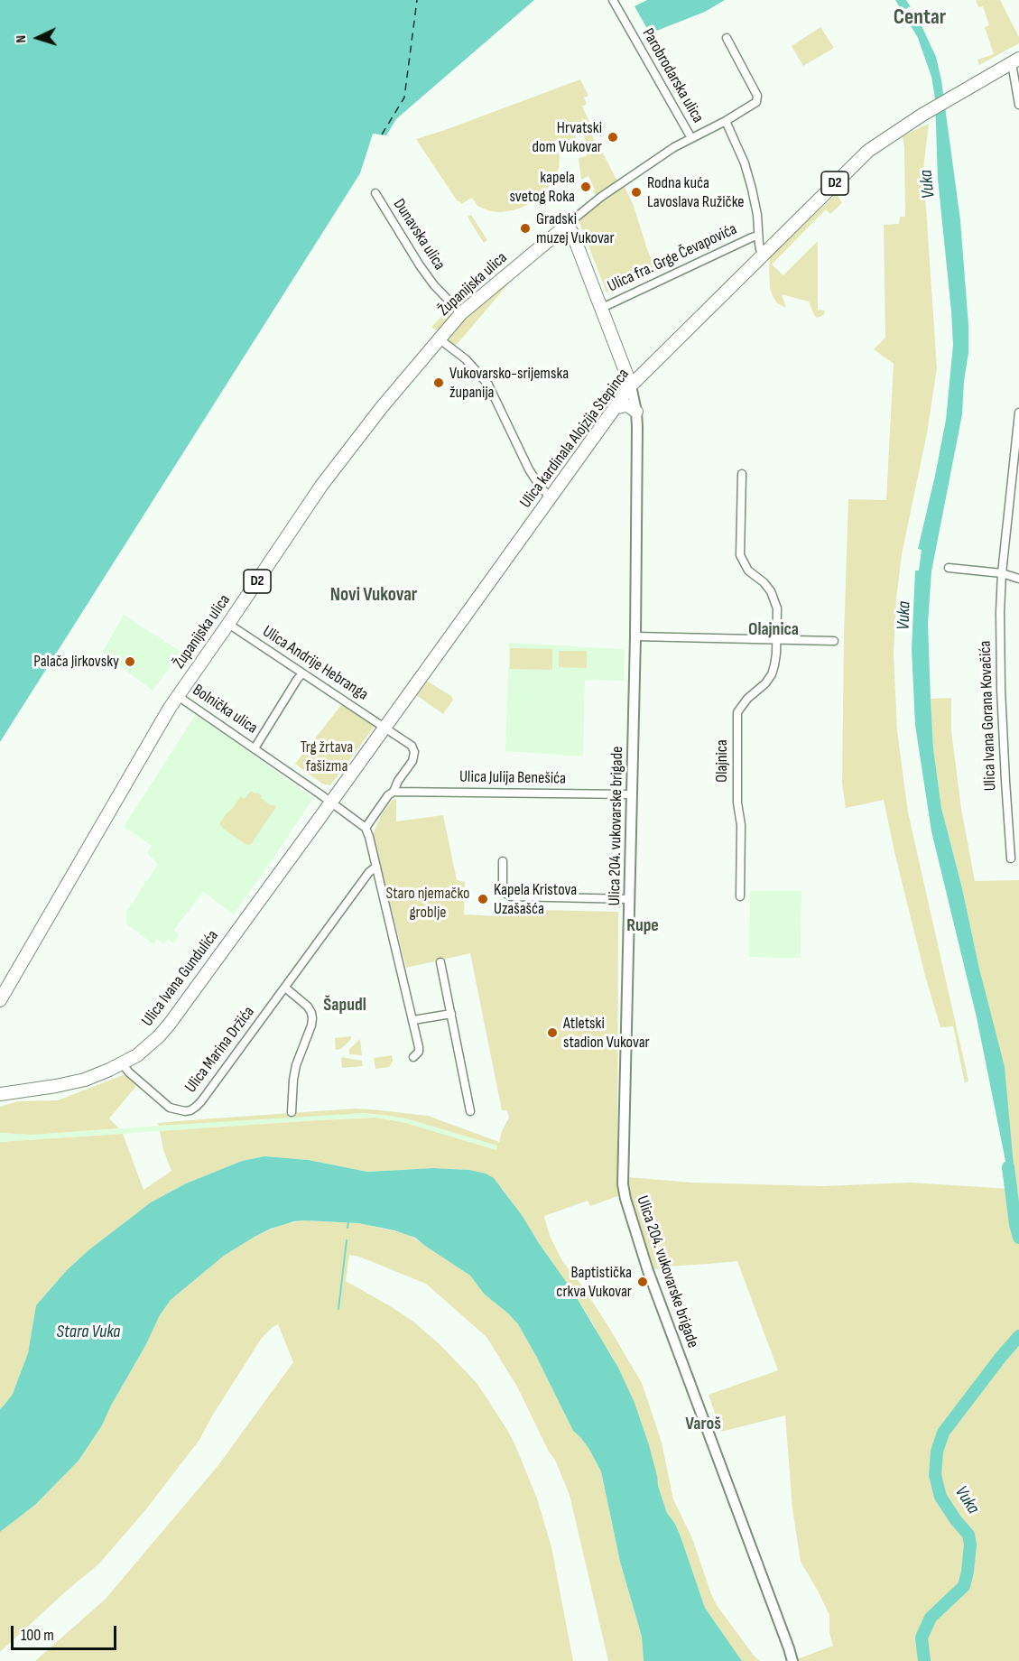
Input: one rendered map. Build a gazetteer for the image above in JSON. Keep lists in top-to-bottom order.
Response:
{
  "streets": {
    "main road": [
      "D2",
      "Županijska ulica",
      "Ulica kardinala Alojzija Stepinca",
      "Ulica Ivana Gundulića"
    ],
    "street": [
      "Parobrodarska ulica",
      "Dunavska ulica",
      "Ulica fra. Grge Čevapovića",
      "Ulica Andrije Hebranga",
      "Bolnička ulica",
      "Ulica Ivana Gorana Kovačića",
      "Olajnica",
      "Ulica Julija Benešića",
      "Ulica 204. vukovarske brigade",
      "Ulica Marina Držića"
    ]
  },
  "crossings": [
    ["D2", "Ulica kardinala Alojzija Stepinca"],
    ["D2", "Ulica Andrije Hebranga"],
    ["D2", "Bolnička ulica"],
    ["D2", "Ulica Ivana Gundulića"],
    ["Dunavska ulica", "Županijska ulica"],
    ["Županijska ulica", "Ulica Andrije Hebranga"],
    ["Županijska ulica", "Bolnička ulica"],
    ["Ulica kardinala Alojzija Stepinca", "Ulica Andrije Hebranga"],
    ["Ulica kardinala Alojzija Stepinca", "Ulica 204. vukovarske brigade"],
    ["Ulica Andrije Hebranga", "Bolnička ulica"],
    ["Bolnička ulica", "Ulica Ivana Gundulića"],
    ["Ulica Julija Benešića", "Ulica 204. vukovarske brigade"],
    ["Ulica Ivana Gundulića", "Ulica Marina Držića"]
  ],
  "districts": [
    "Centar",
    "Novi Vukovar",
    "Olajnica",
    "Rupe",
    "Šapudl",
    "Varoš"
  ],
  "water": ["Vuka", "Stara Vuka"],
  "parks": ["Trg žrtava fašizma", "Staro njemačko groblje"],
  "places": [
    "Hrvatski dom Vukovar",
    "kapela svetog Roka",
    "Rodna kuća Lavoslava Ružičke",
    "Gradski muzej Vukovar",
    "Vukovarsko-srijemska županija",
    "Palača Jirkovsky",
    "Kapela Kristova Uzašašća",
    "Atletski stadion Vukovar",
    "Baptistička crkva Vukovar"
  ],
  "scale_bar": "100 m",
  "north": "left"
}
